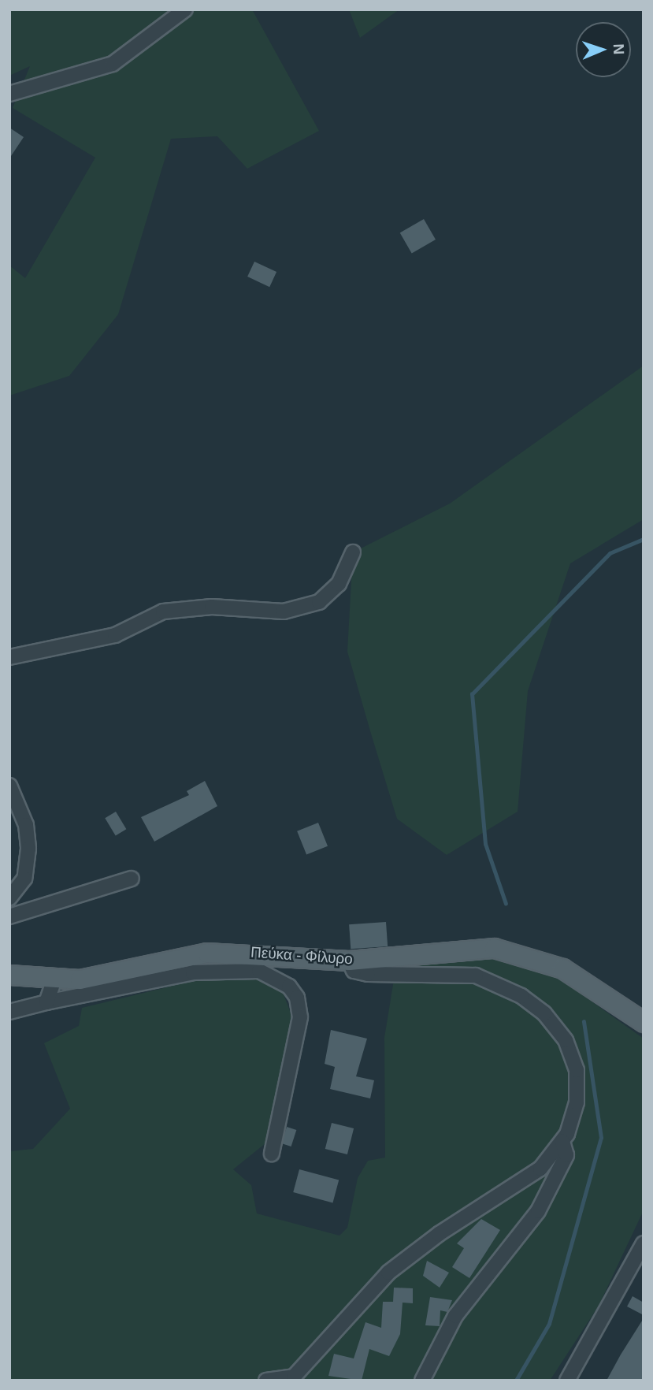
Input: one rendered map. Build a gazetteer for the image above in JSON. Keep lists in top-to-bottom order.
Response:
{
  "streets": {
    "main road": ["Πεύκα - Φίλυρο"]
  },
  "north": "right"
}
